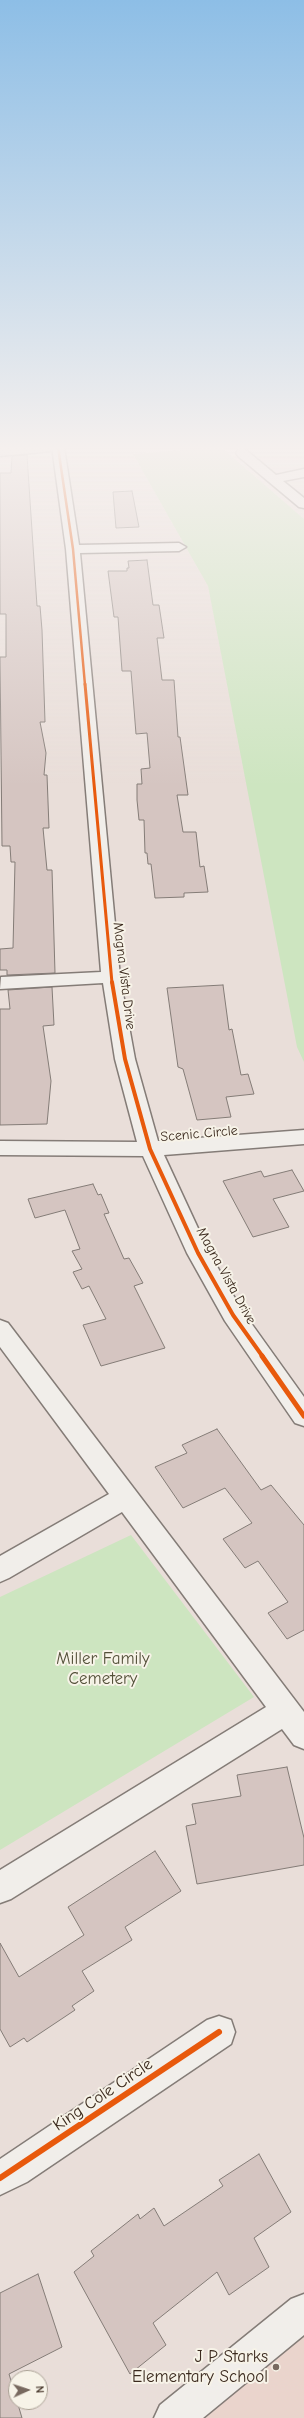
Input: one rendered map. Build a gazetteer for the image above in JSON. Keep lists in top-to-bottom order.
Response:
{
  "streets": {
    "street": ["Magna Vista Drive", "Scenic Circle", "King Cole Circle"]
  },
  "crossings": [
    ["Magna Vista Drive", "Scenic Circle"]
  ],
  "parks": ["Miller Family Cemetery"],
  "places": ["J P Starks Elementary School"],
  "north": "right"
}
